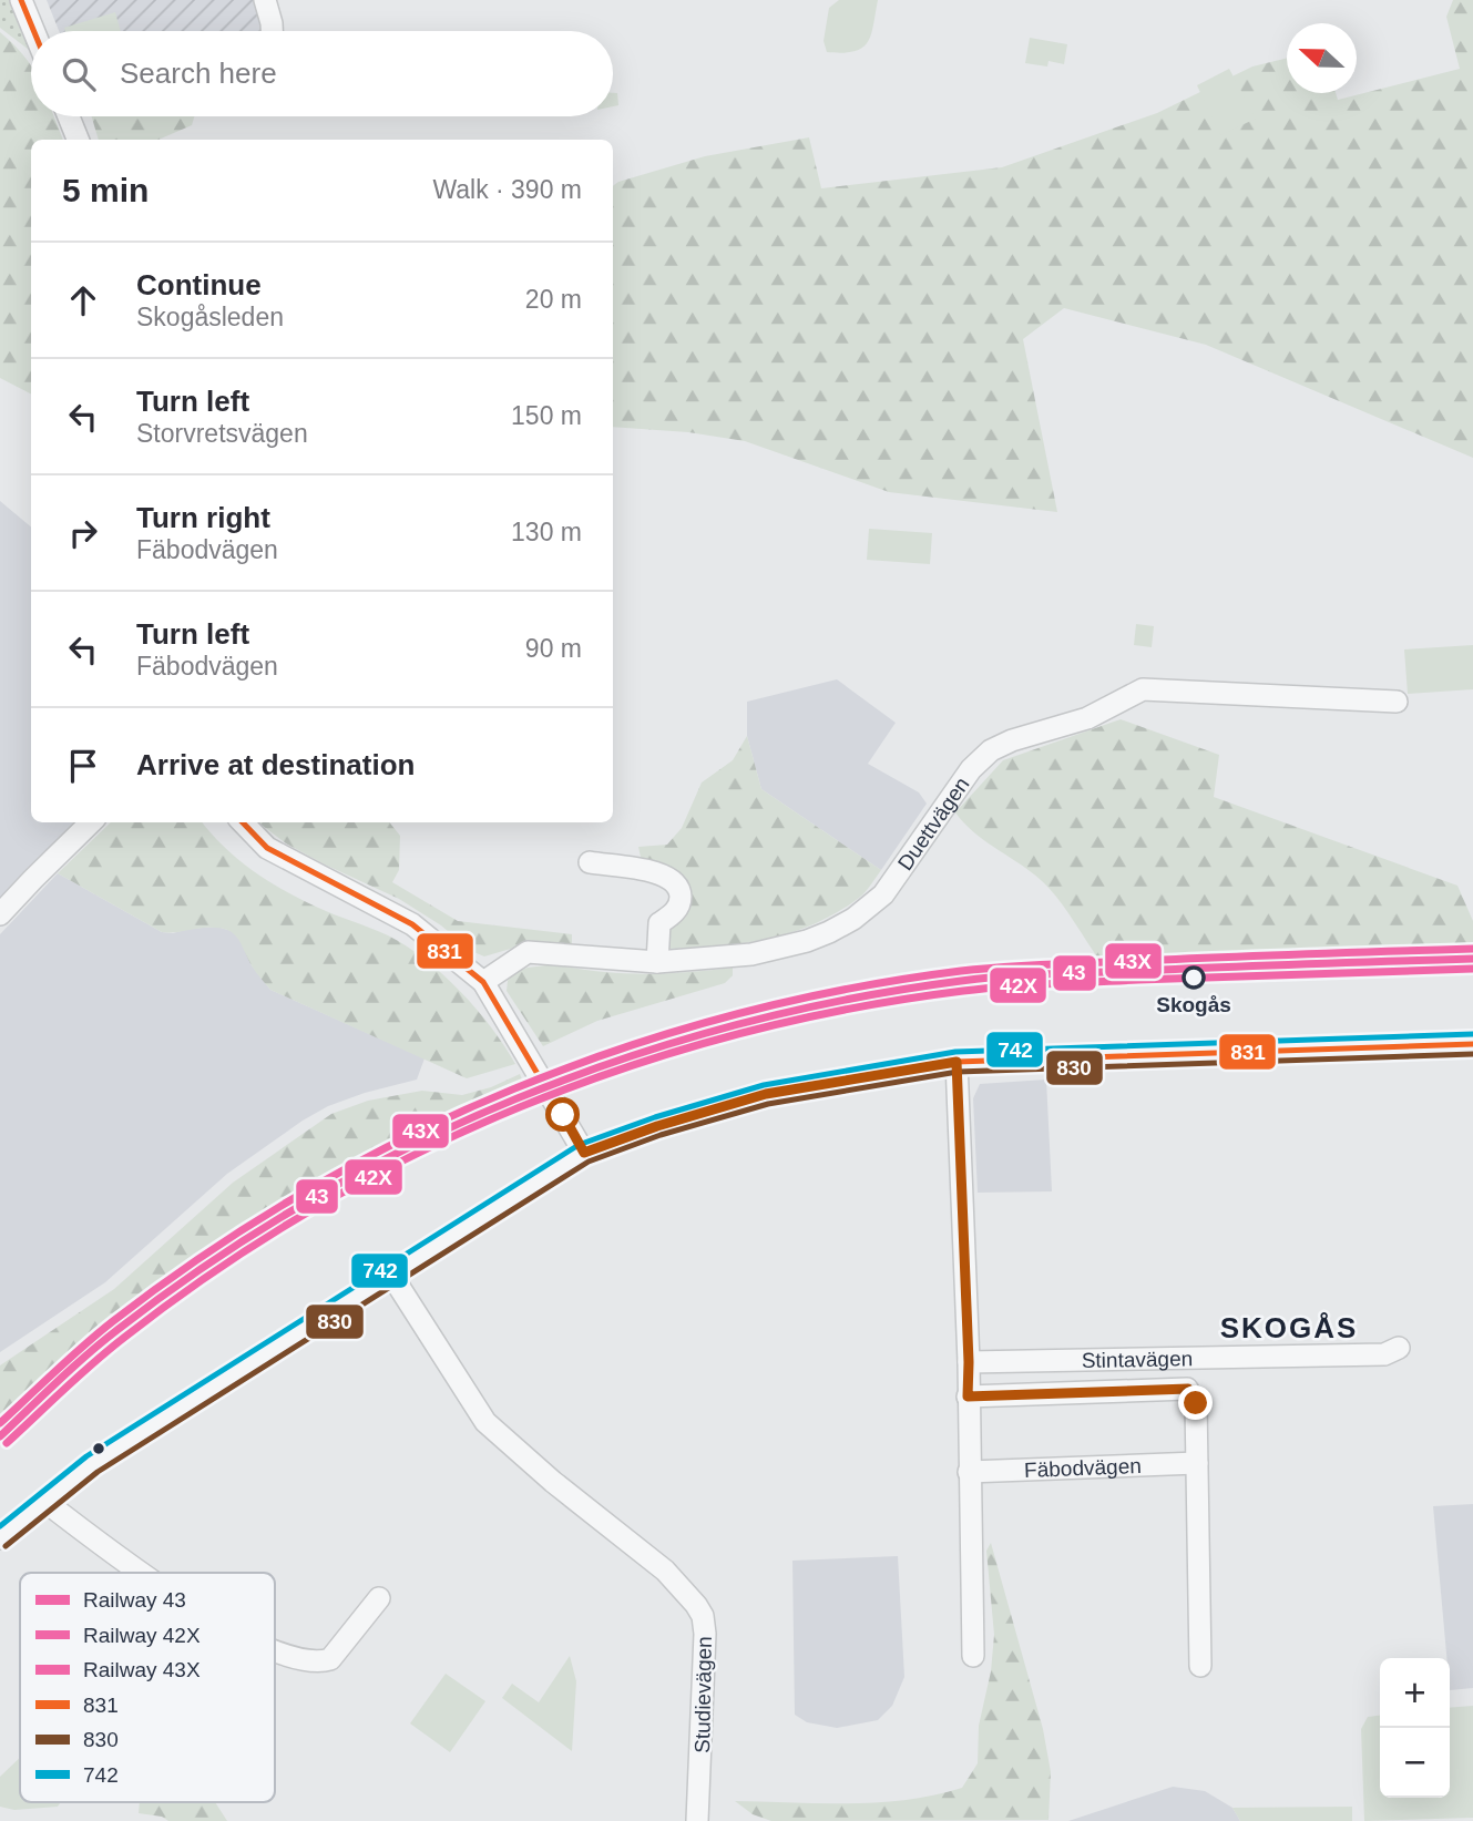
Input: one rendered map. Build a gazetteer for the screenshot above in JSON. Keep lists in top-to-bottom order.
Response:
{
  "streets": {
    "street": [
      "Duettvägen",
      "Stintavägen",
      "Fäbodvägen",
      "Studievägen"
    ]
  },
  "districts": ["SKOGÅS"],
  "places": ["Skogås"],
  "lines": [
    "transit line 831",
    "rail line 43X",
    "rail line 43",
    "rail line 42X",
    "transit line 742",
    "transit line 830"
  ],
  "legend": [
    "Railway 43",
    "Railway 42X",
    "Railway 43X",
    "831",
    "830",
    "742"
  ],
  "north": "left",
  "page": {
    "search": "Search here",
    "heading": ["5 min", "Walk · 390 m"],
    "list": [
      ["Continue", "Skogåsleden", "20 m"],
      ["Turn left", "Storvretsvägen", "150 m"],
      ["Turn right", "Fäbodvägen", "130 m"],
      ["Turn left", "Fäbodvägen", "90 m"],
      "Arrive at destination"
    ],
    "map_buttons": ["+", "−"]
  }
}
